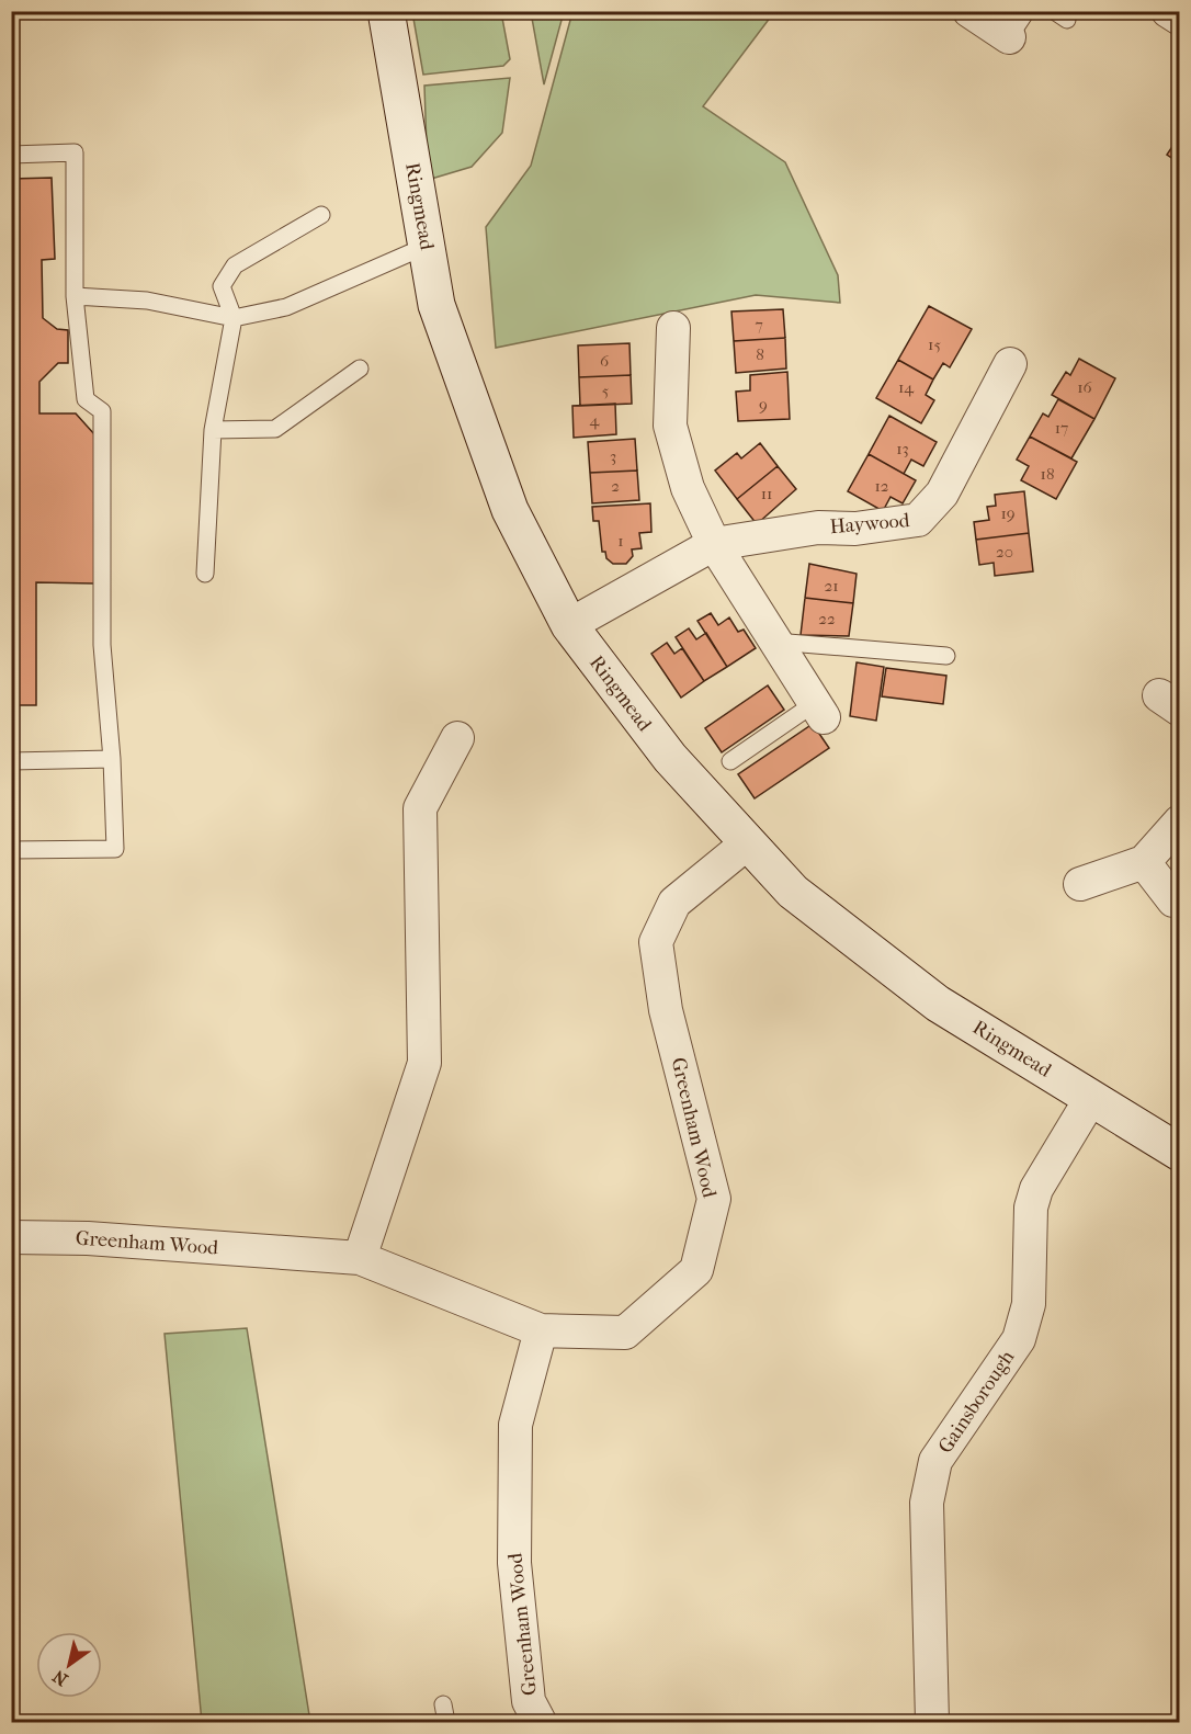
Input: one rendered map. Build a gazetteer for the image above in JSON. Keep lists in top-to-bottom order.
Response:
{
  "streets": {
    "street": [
      "Ringmead",
      "Haywood",
      "Greenham Wood",
      "Gainsborough"
    ]
  },
  "crossings": [
    ["Ringmead", "Haywood"],
    ["Ringmead", "Greenham Wood"],
    ["Ringmead", "Gainsborough"]
  ],
  "house_numbers": [
    "7",
    "15",
    "8",
    "6",
    "14",
    "16",
    "5",
    "9",
    "4",
    "17",
    "13",
    "3",
    "18",
    "2",
    "12",
    "11",
    "19",
    "1",
    "20",
    "21",
    "22"
  ],
  "north": "bottom left"
}
